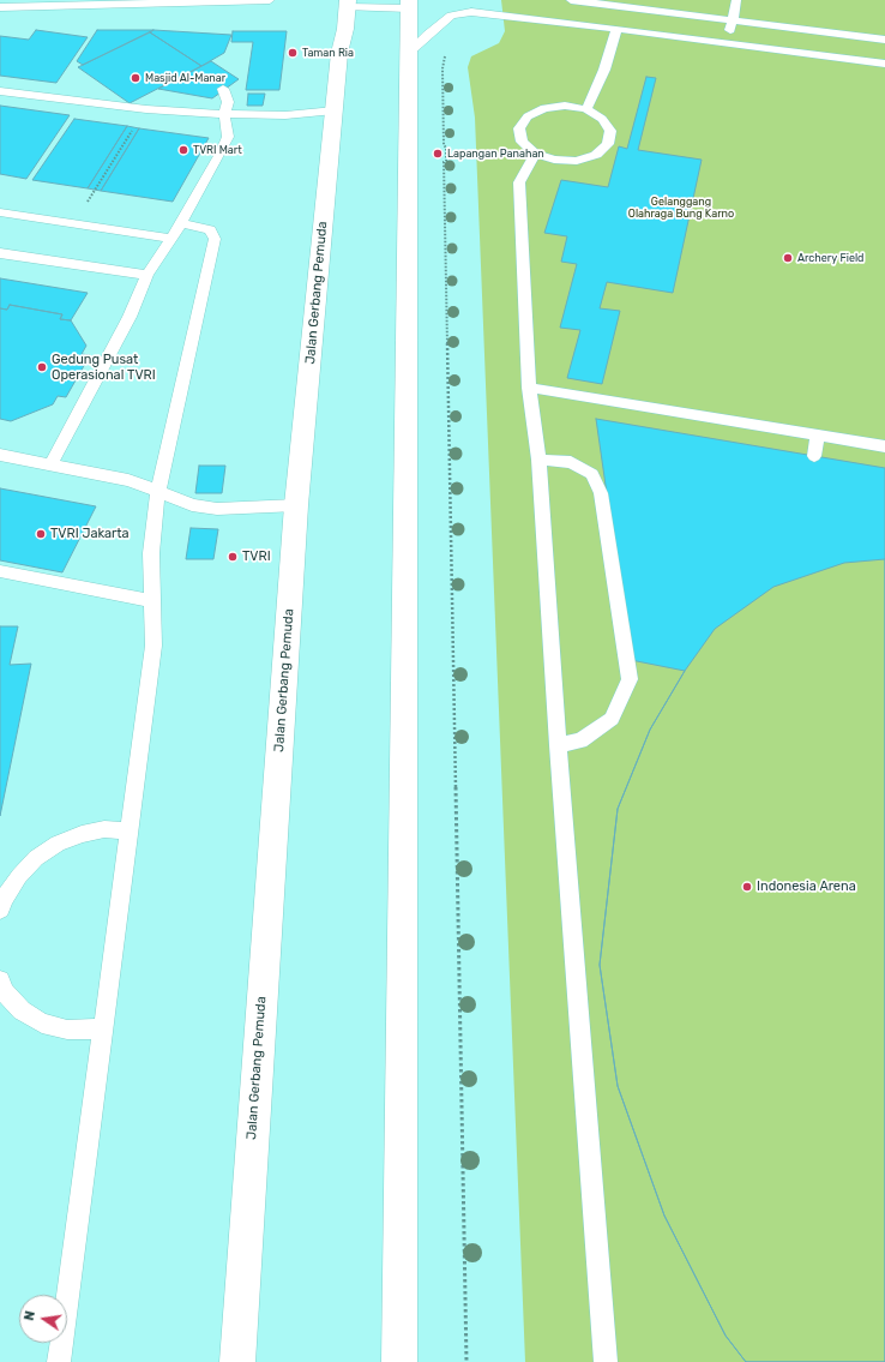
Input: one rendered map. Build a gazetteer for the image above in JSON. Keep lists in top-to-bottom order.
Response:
{
  "streets": {
    "main road": ["Jalan Gerbang Pemuda"]
  },
  "parks": ["Gelanggang Olahraga Bung Karno"],
  "places": [
    "Taman Ria",
    "Masjid Al-Manar",
    "TVRI Mart",
    "Lapangan Panahan",
    "Archery Field",
    "Gedung Pusat Operasional TVRI",
    "TVRI Jakarta",
    "TVRI",
    "Indonesia Arena"
  ],
  "north": "left"
}
